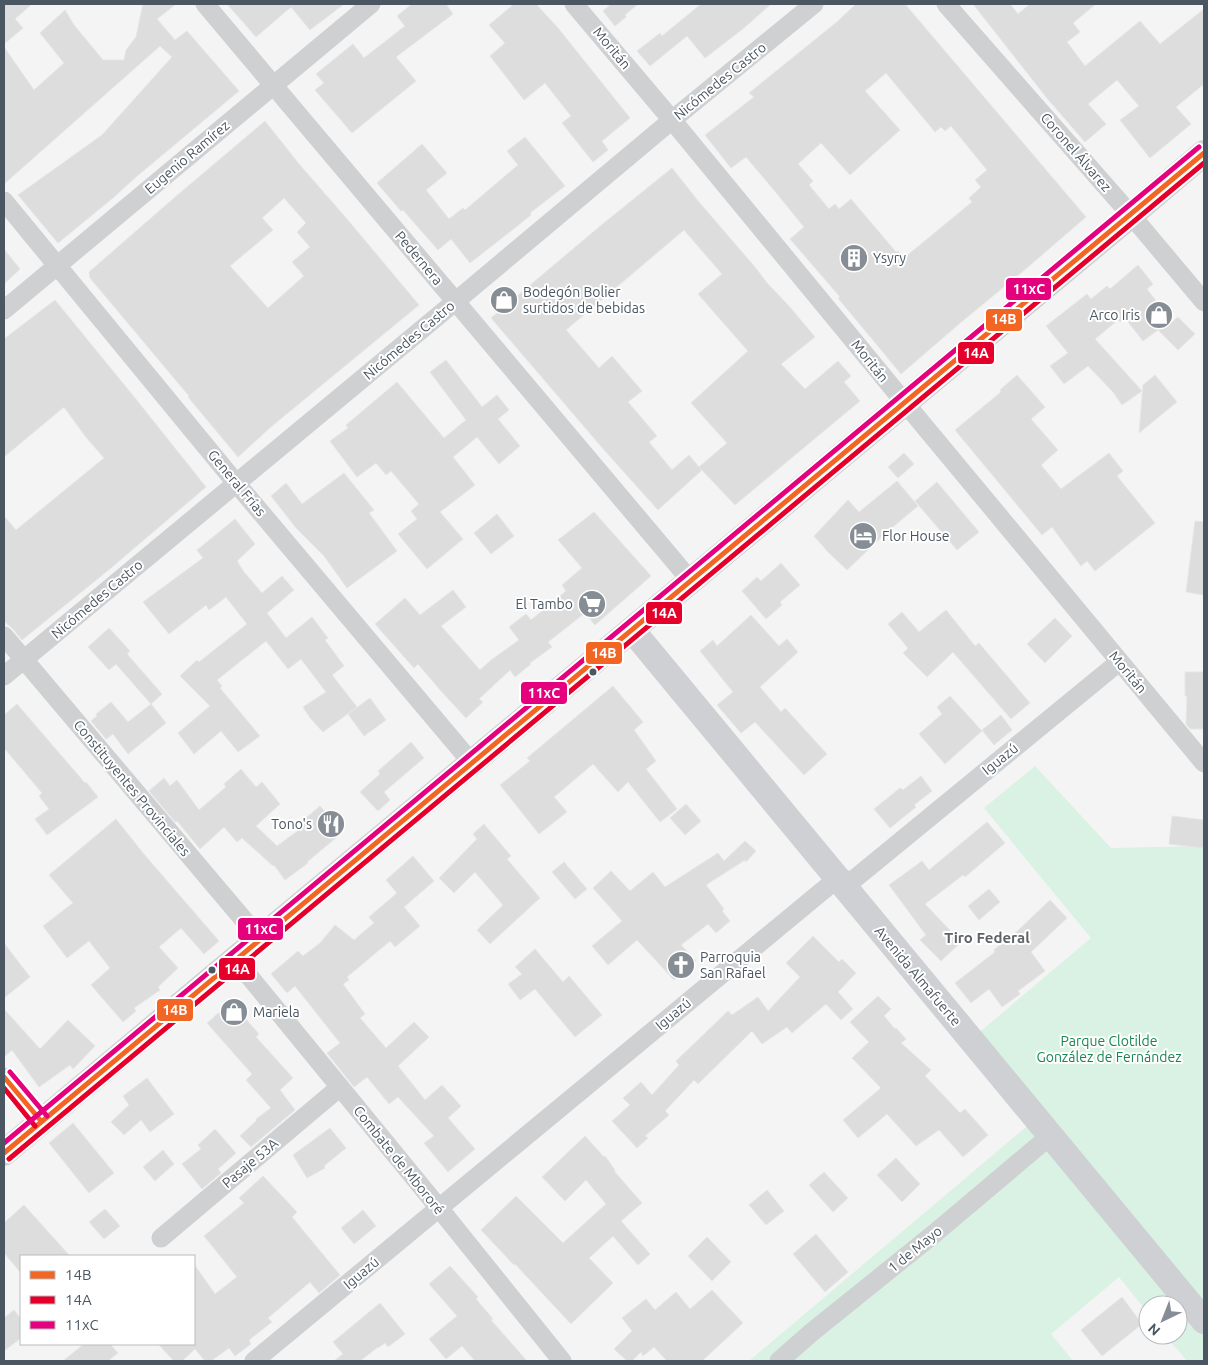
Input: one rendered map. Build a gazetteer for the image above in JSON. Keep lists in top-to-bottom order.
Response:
{
  "streets": {
    "main road": ["Avenida Almafuerte"],
    "street": [
      "Moritán",
      "Nicómedes Castro",
      "Coronel Álvarez",
      "Eugenio Ramírez",
      "Pedernera",
      "General Frías",
      "Iguazú",
      "Constituyentes Provinciales",
      "Combate de Mbororé",
      "Pasaje 53A",
      "1 de Mayo"
    ]
  },
  "crossings": [
    ["Moritán", "Nicómedes Castro"],
    ["Moritán", "Iguazú"],
    ["Nicómedes Castro", "Pedernera"],
    ["Nicómedes Castro", "General Frías"],
    ["Nicómedes Castro", "Constituyentes Provinciales"],
    ["Eugenio Ramírez", "Pedernera"],
    ["Eugenio Ramírez", "General Frías"],
    ["Iguazú", "Avenida Almafuerte"],
    ["Iguazú", "Combate de Mbororé"],
    ["Avenida Almafuerte", "1 de Mayo"],
    ["Combate de Mbororé", "Pasaje 53A"]
  ],
  "districts": ["Tiro Federal"],
  "parks": ["Parque Clotilde González de Fernández"],
  "places": {
    "building": ["Ysyry"],
    "shop": ["Bodegón Bolier surtidos de bebidas", "Arco Iris", "Mariela"],
    "hotel": ["Flor House"],
    "supermarket": ["El Tambo"],
    "restaurant": ["Tono's"],
    "church": ["Parroquia San Rafael"]
  },
  "lines": ["transit line 11xC", "transit line 14B", "transit line 14A"],
  "legend": ["14B", "14A", "11xC"],
  "north": "bottom left"
}
